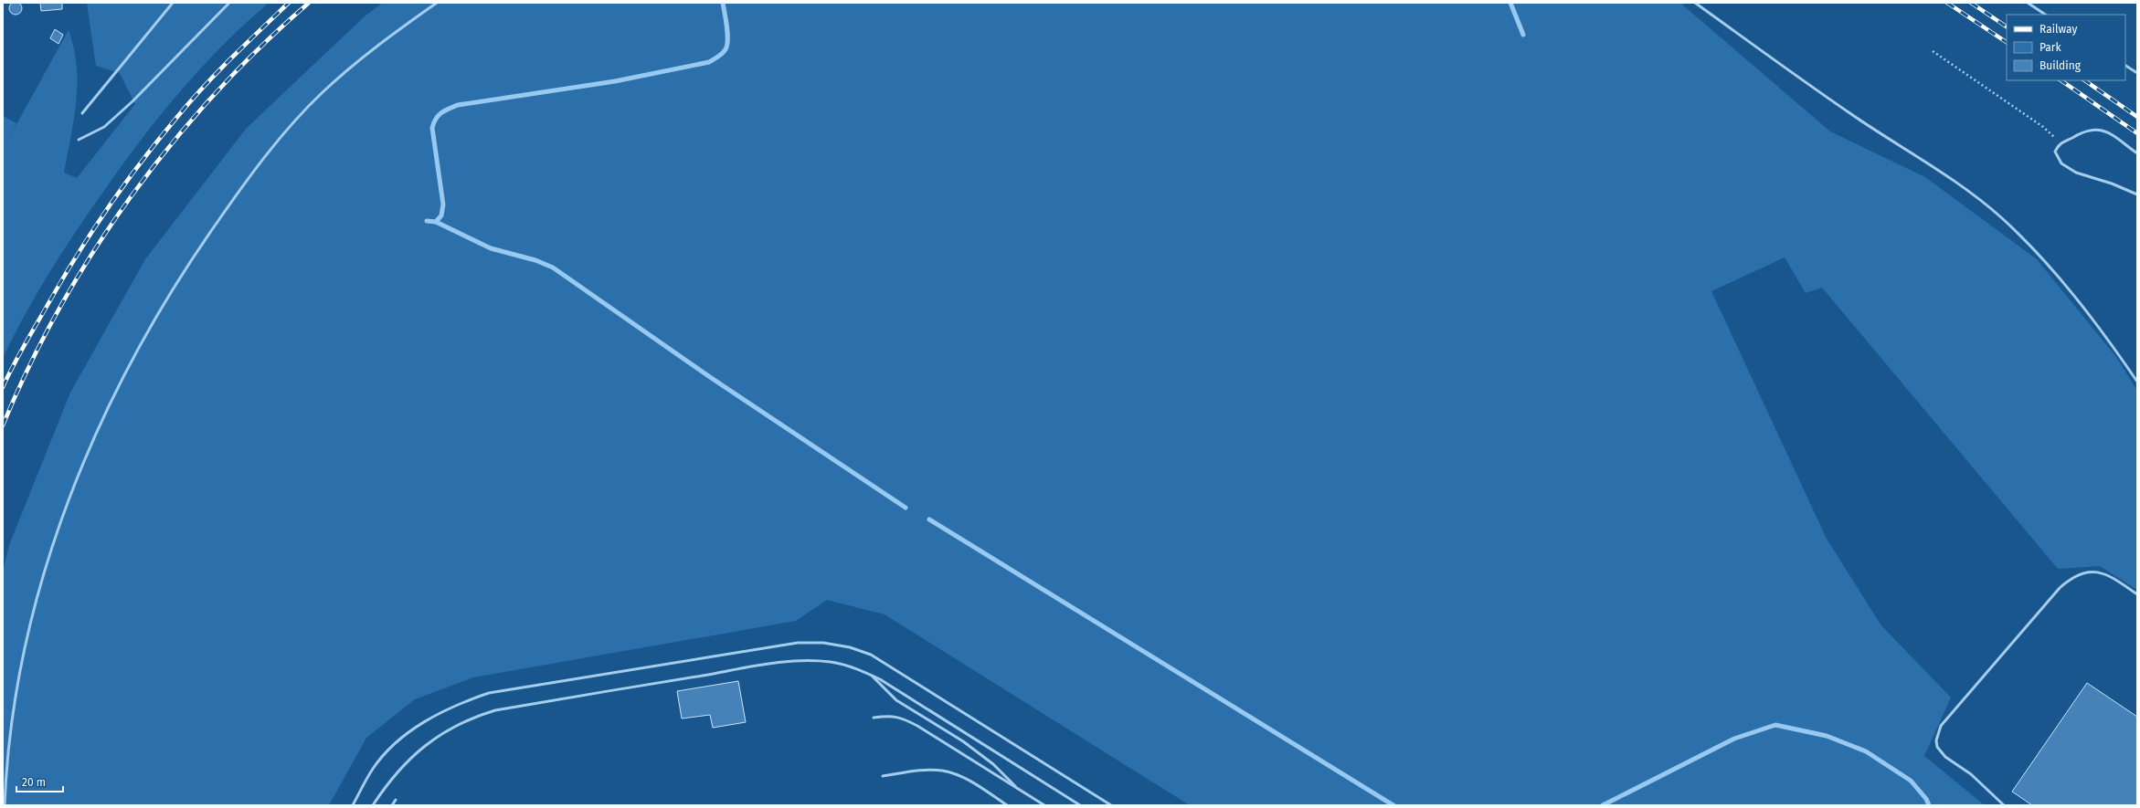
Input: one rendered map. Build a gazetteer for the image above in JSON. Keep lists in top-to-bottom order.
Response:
{
  "legend": ["Railway", "Park", "Building"],
  "scale_bar": "20 m"
}
